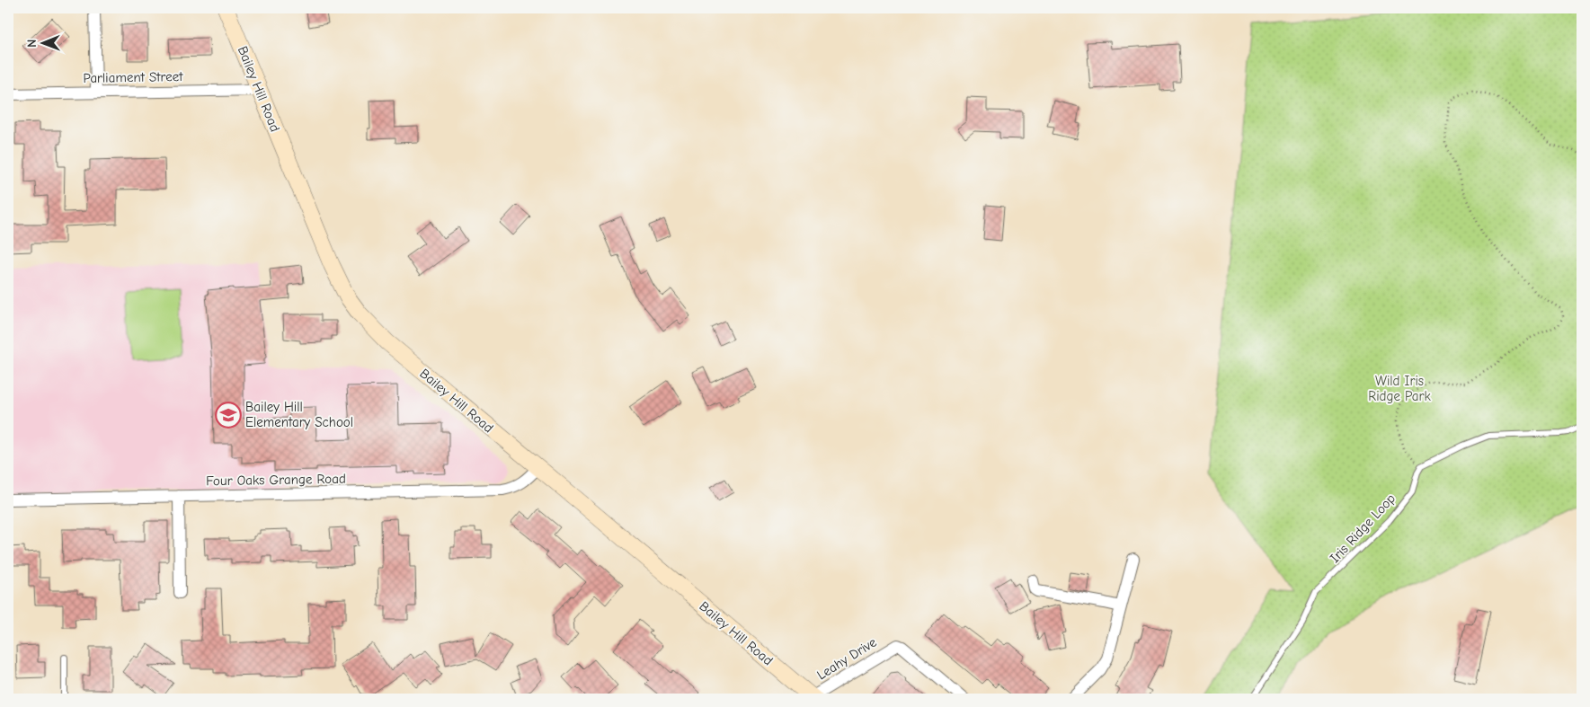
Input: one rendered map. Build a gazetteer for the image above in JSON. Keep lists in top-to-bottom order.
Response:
{
  "streets": {
    "main road": ["Bailey Hill Road"],
    "street": ["Parliament Street", "Four Oaks Grange Road", "Leahy Drive"],
    "lane": ["Iris Ridge Loop"]
  },
  "crossings": [
    ["Parliament Street", "Bailey Hill Road"],
    ["Bailey Hill Road", "Four Oaks Grange Road"],
    ["Bailey Hill Road", "Leahy Drive"]
  ],
  "parks": ["Wild Iris Ridge Park"],
  "places": {
    "school or university": ["Bailey Hill Elementary School"]
  },
  "north": "left"
}
